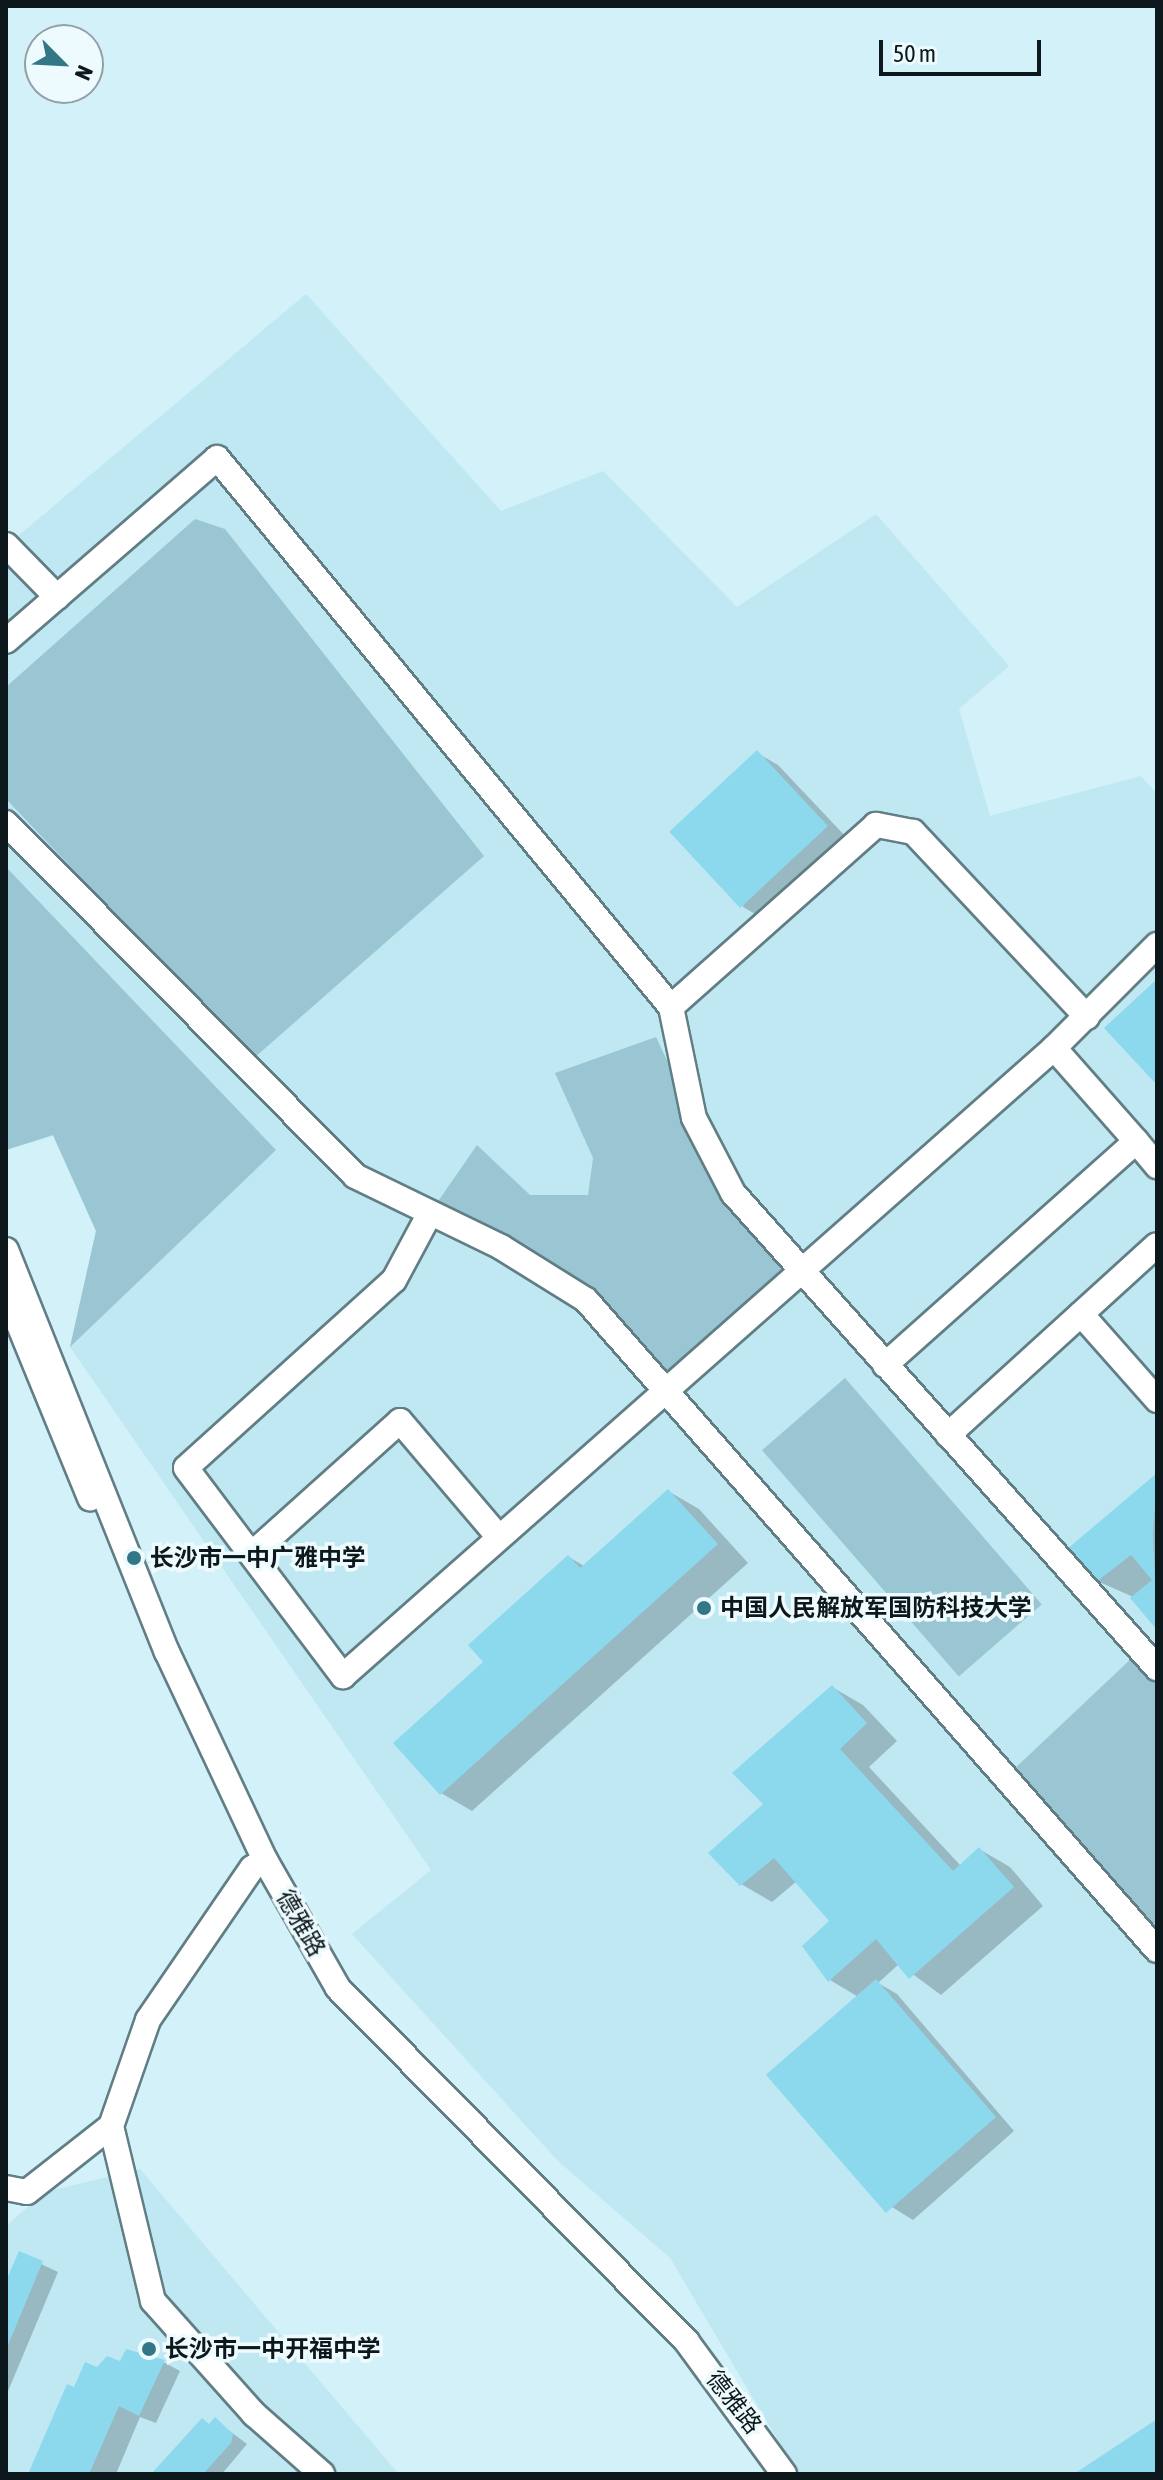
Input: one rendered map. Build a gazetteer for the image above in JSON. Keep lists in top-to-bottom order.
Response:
{
  "streets": {
    "street": ["德雅路"]
  },
  "places": ["长沙市一中广雅中学", "中国人民解放军国防科技大学", "长沙市一中开福中学"],
  "scale_bar": "50 m",
  "north": "bottom right"
}
